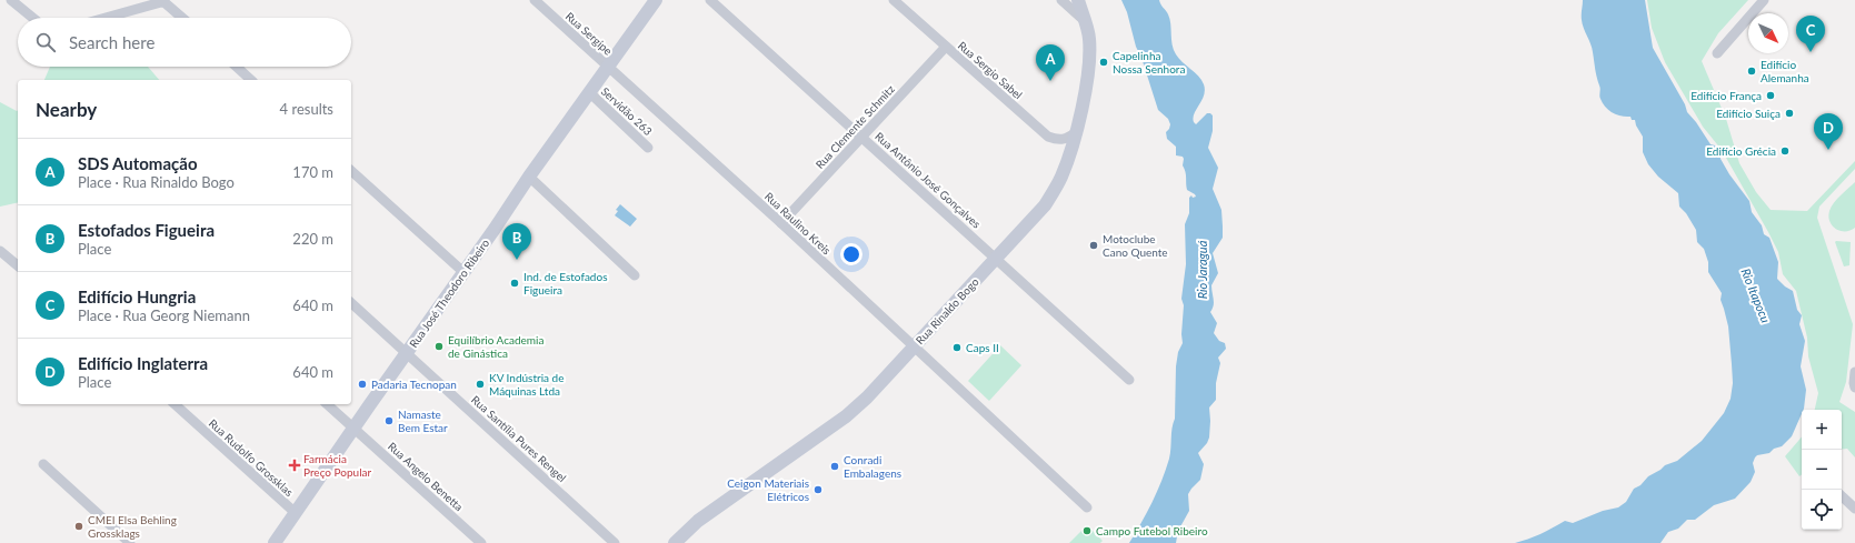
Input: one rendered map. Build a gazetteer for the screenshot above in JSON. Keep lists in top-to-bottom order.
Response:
{
  "streets": {
    "main road": ["Rua José Theodoro Ribeiro", "Rua Rinaldo Bogo"],
    "street": [
      "Rua Sergipe",
      "Rua Sergio Sabel",
      "Servidão 263",
      "Rua Clemente Schmitz",
      "Rua Antônio José Gonçalves",
      "Rua Raulino Kreis",
      "Rua Santília Pures Rengel",
      "Rua Rudolfo Grossklas",
      "Rua Angelo Benetta"
    ]
  },
  "crossings": [
    ["Rua Sergipe", "Rua Raulino Kreis"],
    ["Rua Sergipe", "Rua José Theodoro Ribeiro"],
    ["Rua Sergio Sabel", "Rua Clemente Schmitz"],
    ["Rua Sergio Sabel", "Rua Rinaldo Bogo"],
    ["Servidão 263", "Rua José Theodoro Ribeiro"],
    ["Rua Clemente Schmitz", "Rua Antônio José Gonçalves"],
    ["Rua Clemente Schmitz", "Rua Raulino Kreis"],
    ["Rua Antônio José Gonçalves", "Rua Rinaldo Bogo"],
    ["Rua Raulino Kreis", "Rua José Theodoro Ribeiro"],
    ["Rua Raulino Kreis", "Rua Rinaldo Bogo"],
    ["Rua José Theodoro Ribeiro", "Rua Santília Pures Rengel"],
    ["Rua José Theodoro Ribeiro", "Rua Rudolfo Grossklas"],
    ["Rua José Theodoro Ribeiro", "Rua Angelo Benetta"]
  ],
  "water": ["Rio Jaraguá", "Rio Itapocu"],
  "places": {
    "other": [
      "Capelinha Nossa Senhora",
      "Edifício Alemanha",
      "Edifício França",
      "Edifício Suiça",
      "Edifício Grécia",
      "Motoclube Cano Quente",
      "Ind. de Estofados Figueira",
      "Equilíbrio Academia de Ginástica",
      "Caps II",
      "Padaria Tecnopan",
      "KV Indústria de Máquinas Ltda",
      "Namaste Bem Estar",
      "Conradi Embalagens",
      "Ceigon Materiais Elétricos",
      "CMEI Elsa Behling Grossklags",
      "Campo Futebol Ribeiro"
    ],
    "health": ["Farmácia Preço Popular"]
  },
  "north": "bottom right",
  "page": {
    "pins": [
      "C",
      "A",
      "D",
      "B"
    ],
    "search": "Search here",
    "heading": ["Nearby", "4 results"],
    "list": [
      {
        "mark": "A",
        "name": "SDS Automação",
        "note": "Place · Rua Rinaldo Bogo",
        "value": "170 m"
      },
      {
        "mark": "B",
        "name": "Estofados Figueira",
        "note": "Place",
        "value": "220 m"
      },
      {
        "mark": "C",
        "name": "Edifício Hungria",
        "note": "Place · Rua Georg Niemann",
        "value": "640 m"
      },
      {
        "mark": "D",
        "name": "Edifício Inglaterra",
        "note": "Place",
        "value": "640 m"
      }
    ],
    "map_buttons": ["+", "−"]
  }
}
